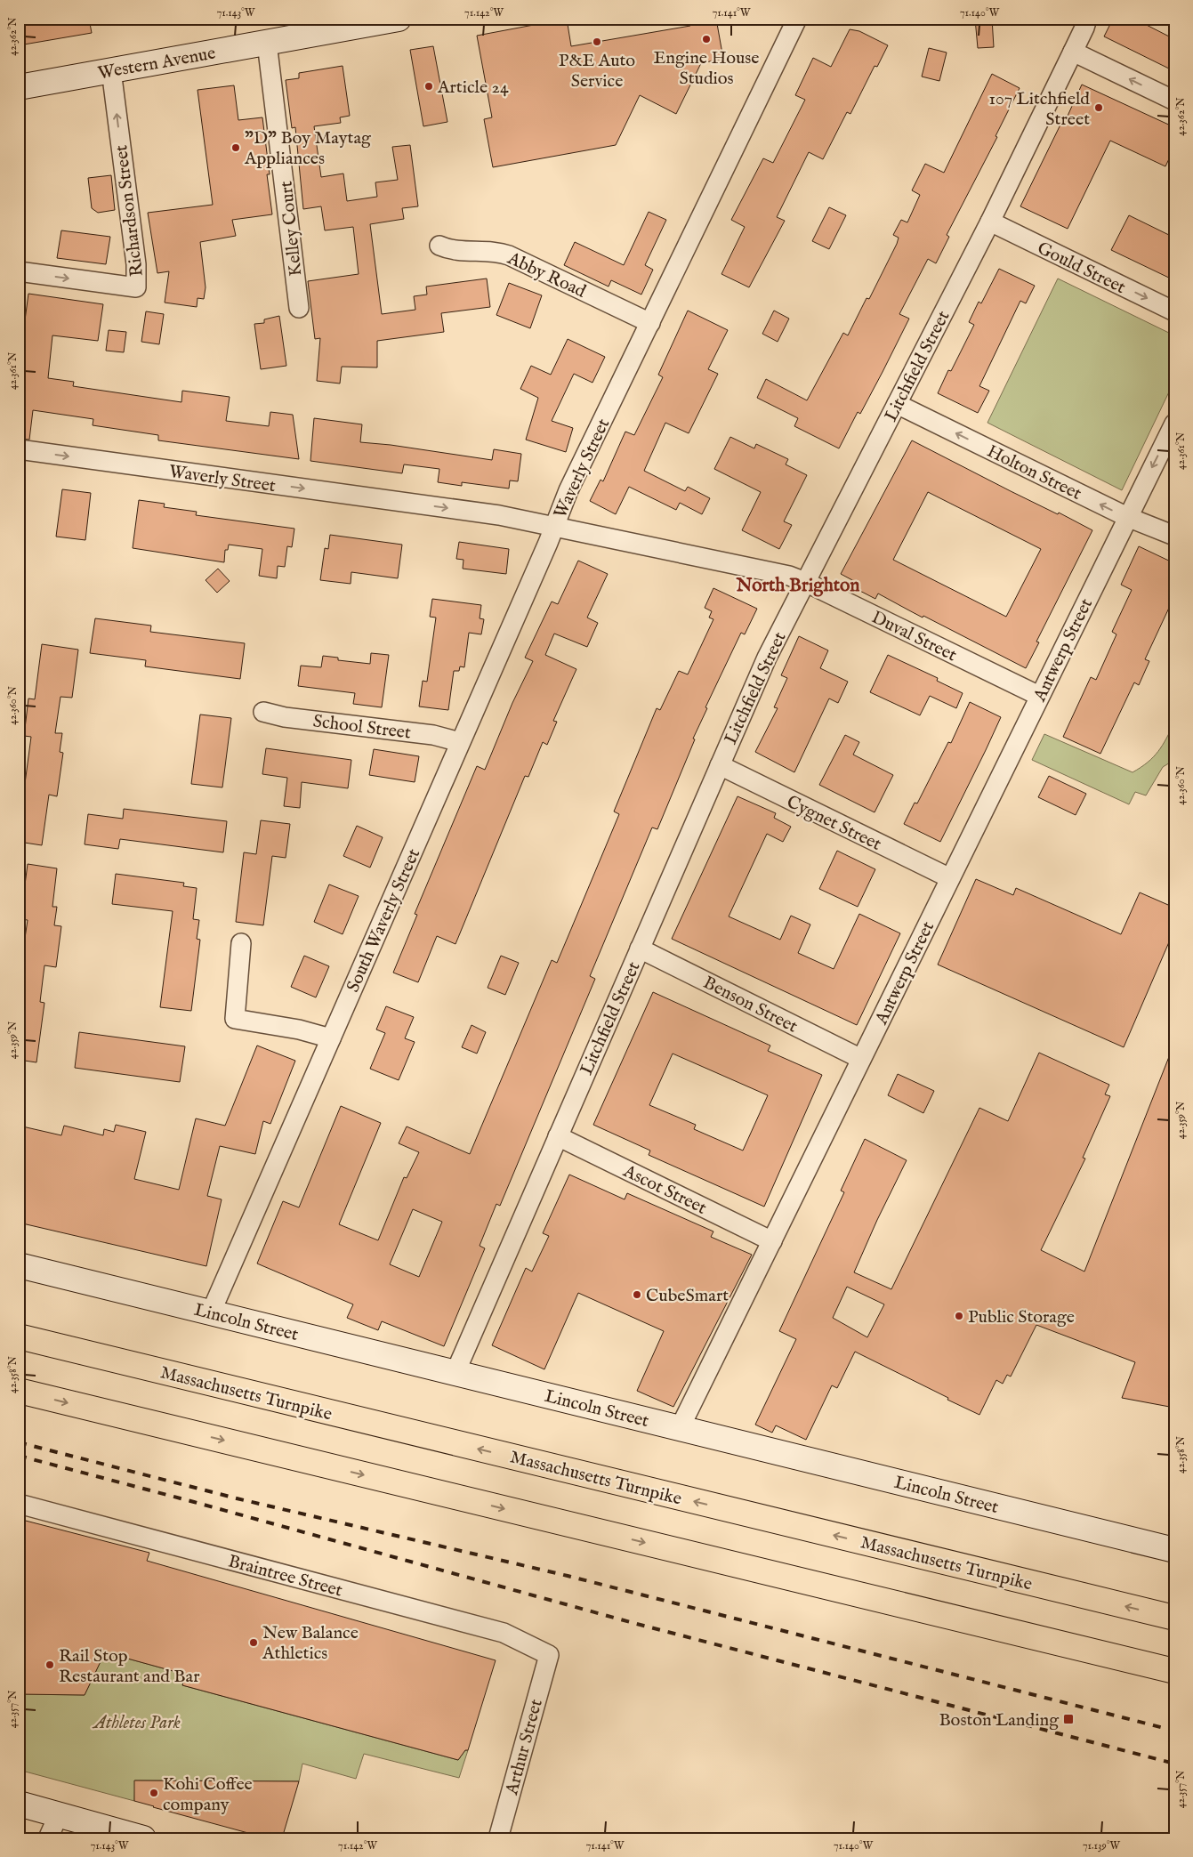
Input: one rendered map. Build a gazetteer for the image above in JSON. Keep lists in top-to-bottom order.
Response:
{
  "streets": {
    "highway": ["Massachusetts Turnpike"],
    "street": [
      "Western Avenue",
      "Richardson Street",
      "Kelley Court",
      "Gould Street",
      "Abby Road",
      "Litchfield Street",
      "Waverly Street",
      "Holton Street",
      "Duval Street",
      "Antwerp Street",
      "School Street",
      "Cygnet Street",
      "South Waverly Street",
      "Benson Street",
      "Ascot Street",
      "Lincoln Street",
      "Braintree Street",
      "Arthur Street"
    ]
  },
  "crossings": [
    ["Western Avenue", "Richardson Street"],
    ["Western Avenue", "Kelley Court"],
    ["Gould Street", "Litchfield Street"],
    ["Abby Road", "Waverly Street"],
    ["Litchfield Street", "Holton Street"],
    ["Litchfield Street", "Duval Street"],
    ["Litchfield Street", "Cygnet Street"],
    ["Litchfield Street", "Benson Street"],
    ["Litchfield Street", "Ascot Street"],
    ["Litchfield Street", "Lincoln Street"],
    ["Waverly Street", "Duval Street"],
    ["Waverly Street", "South Waverly Street"],
    ["Holton Street", "Antwerp Street"],
    ["Duval Street", "Antwerp Street"],
    ["Duval Street", "South Waverly Street"],
    ["Antwerp Street", "Cygnet Street"],
    ["Antwerp Street", "Benson Street"],
    ["Antwerp Street", "Ascot Street"],
    ["Antwerp Street", "Lincoln Street"],
    ["School Street", "South Waverly Street"],
    ["South Waverly Street", "Lincoln Street"],
    ["Braintree Street", "Arthur Street"]
  ],
  "one_way": ["Gould Street", "Waverly Street", "Holton Street"],
  "districts": ["North Brighton"],
  "parks": ["Athletes Park"],
  "places": {
    "other": [
      "Engine House Studios",
      "P&E Auto Service",
      "Article 24",
      "107 Litchfield Street",
      "\"D\" Boy Maytag Appliances",
      "CubeSmart",
      "Public Storage",
      "New Balance Athletics",
      "Rail Stop Restaurant and Bar",
      "Kohi Coffee company"
    ],
    "transit": ["Boston Landing"]
  },
  "coordinates": [
    "71.143°W",
    "71.142°W",
    "71.141°W",
    "71.140°W",
    "42.362°N",
    "42.361°N",
    "42.360°N",
    "42.359°N",
    "42.358°N",
    "42.357°N",
    "71.139°W"
  ]
}
